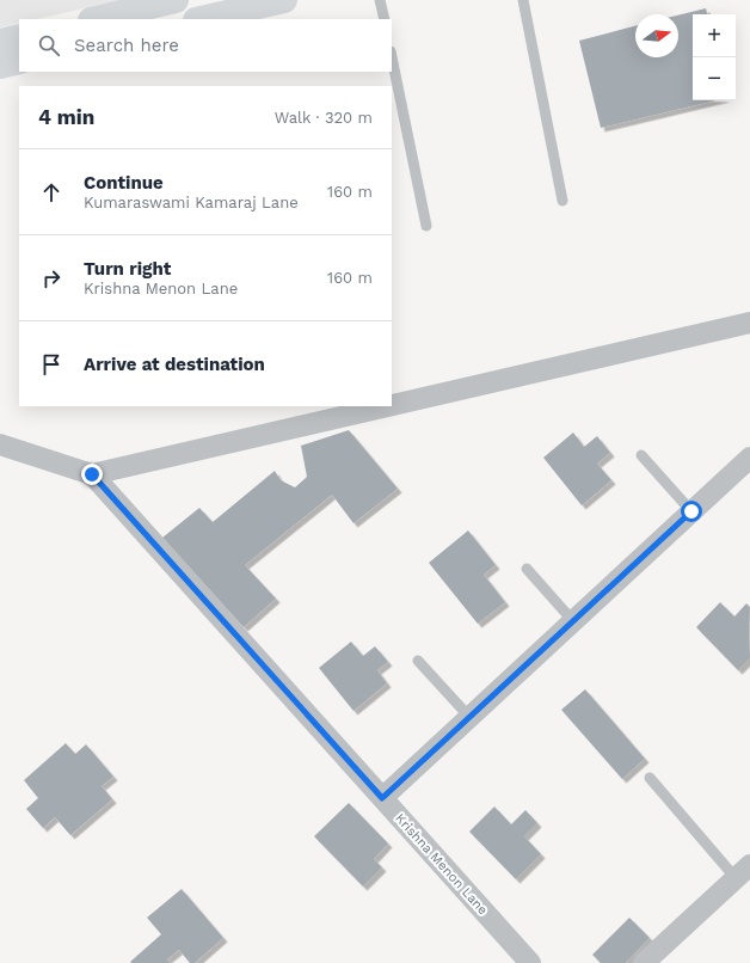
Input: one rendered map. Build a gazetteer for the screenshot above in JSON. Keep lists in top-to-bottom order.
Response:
{
  "streets": {
    "street": ["Krishna Menon Lane"]
  },
  "north": "right",
  "page": {
    "map_buttons": ["+", "−"],
    "search": "Search here",
    "heading": ["4 min", "Walk · 320 m"],
    "list": [
      ["Continue", "Kumaraswami Kamaraj Lane", "160 m"],
      ["Turn right", "Krishna Menon Lane", "160 m"],
      "Arrive at destination"
    ]
  }
}
